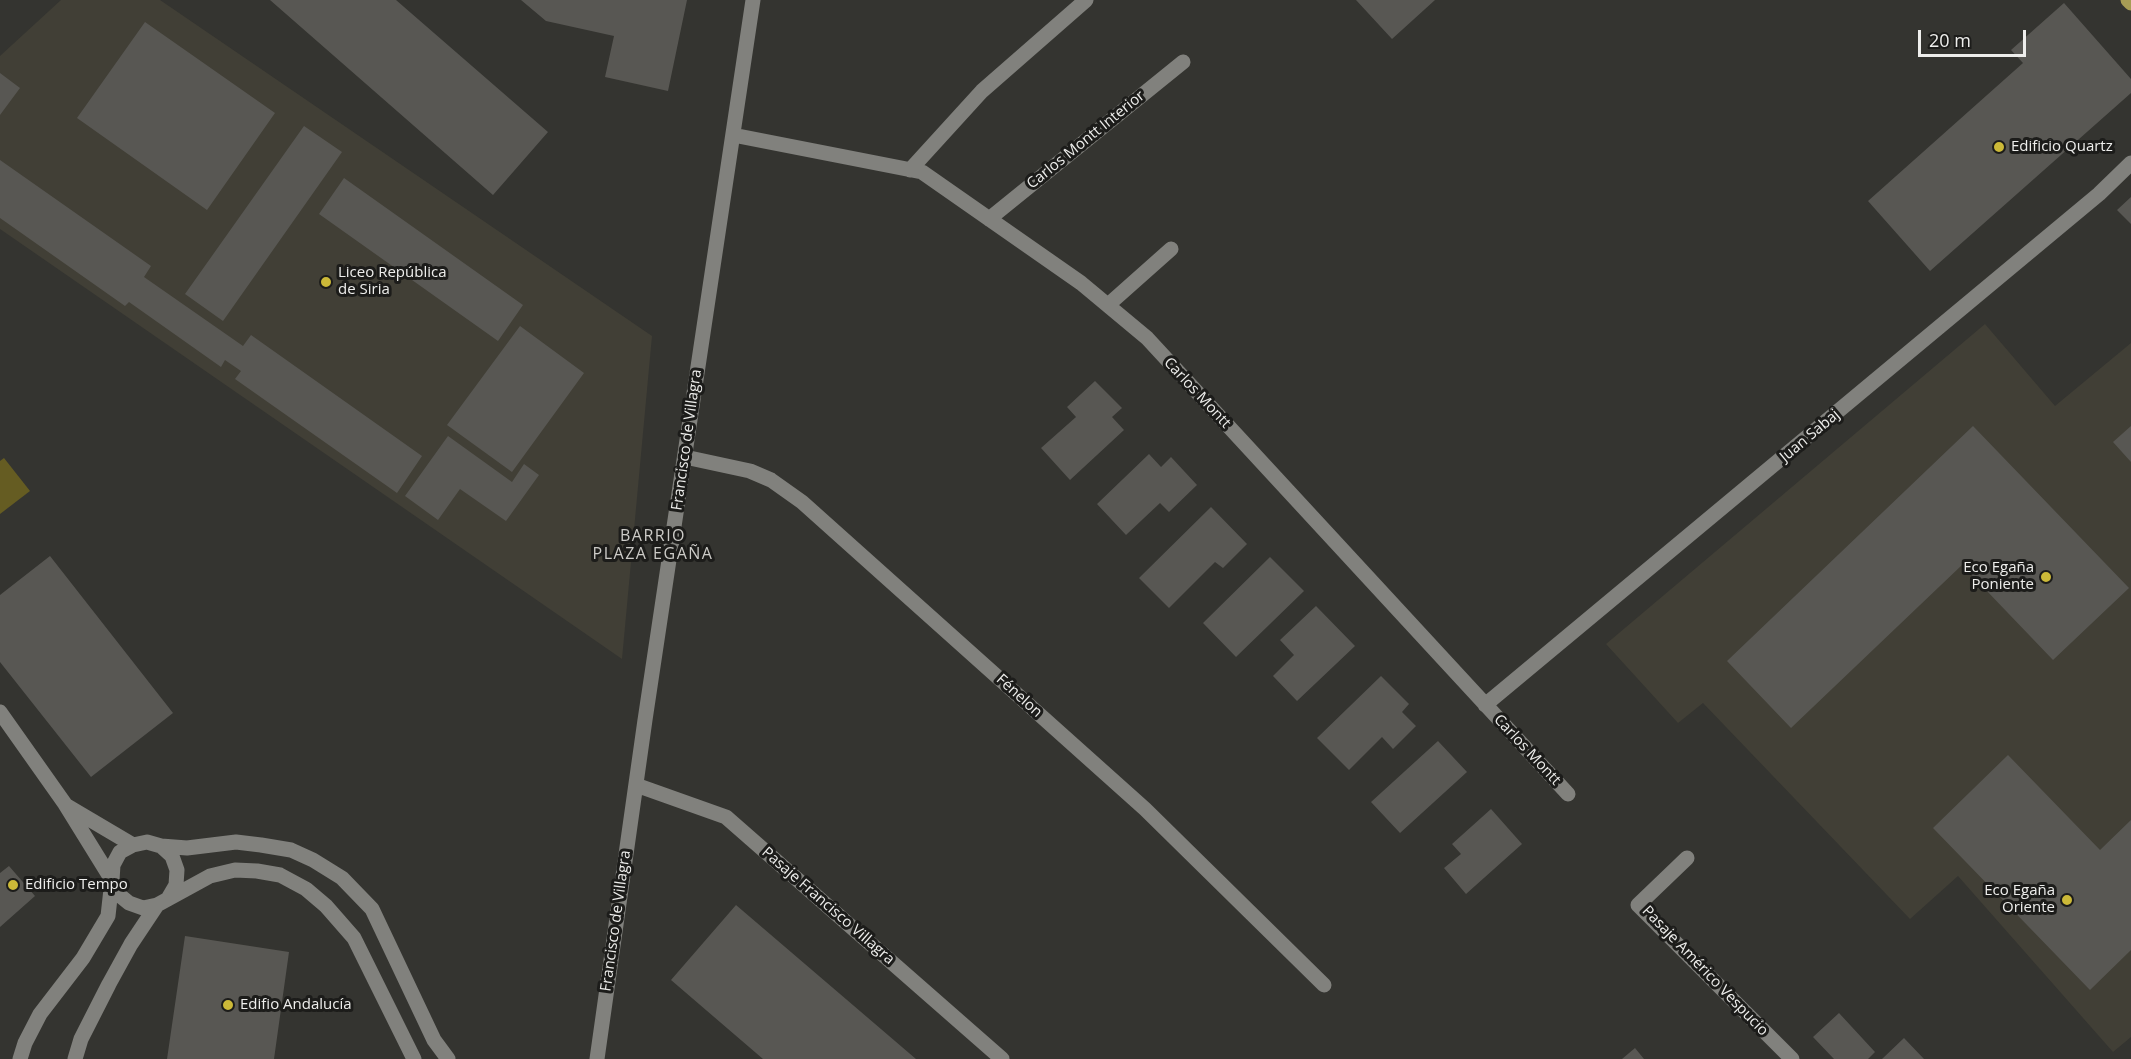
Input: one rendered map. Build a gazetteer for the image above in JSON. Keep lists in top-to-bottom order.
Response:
{
  "streets": {
    "street": [
      "Carlos Montt Interior",
      "Carlos Montt",
      "Juan Sabaj",
      "Francisco de Villagra",
      "Fénelon",
      "Pasaje Francisco Villagra",
      "Pasaje Américo Vespucio"
    ]
  },
  "crossings": [
    ["Carlos Montt Interior", "Carlos Montt"],
    ["Carlos Montt", "Juan Sabaj"],
    ["Carlos Montt", "Francisco de Villagra"],
    ["Francisco de Villagra", "Fénelon"],
    ["Francisco de Villagra", "Pasaje Francisco Villagra"]
  ],
  "districts": ["BARRIO PLAZA EGAÑA"],
  "places": [
    "Edificio Quartz",
    "Liceo República de Siria",
    "Eco Egaña Poniente",
    "Edificio Tempo",
    "Eco Egaña Oriente",
    "Edifio Andalucía"
  ],
  "scale_bar": "20 m"
}
